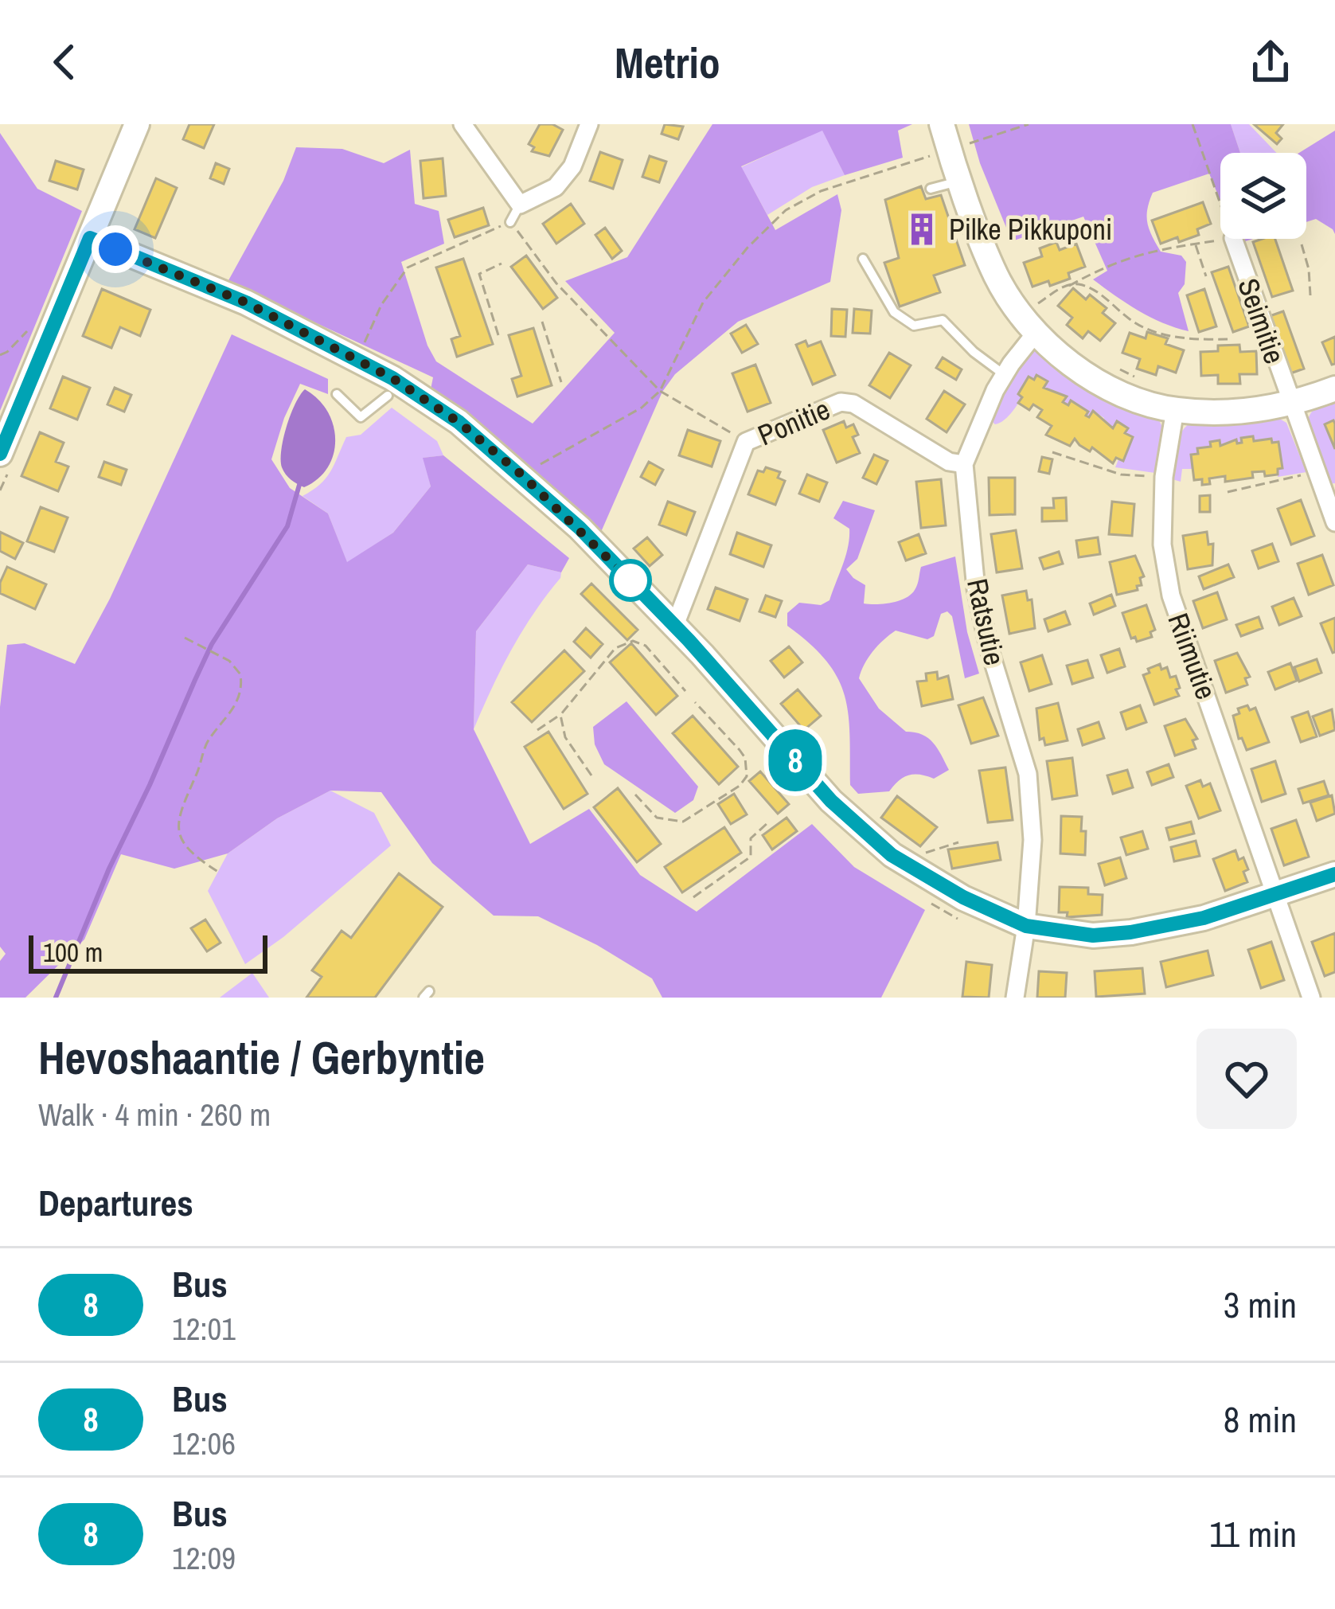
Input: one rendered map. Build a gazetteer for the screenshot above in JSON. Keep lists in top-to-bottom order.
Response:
{
  "streets": {
    "street": [
      "Seimitie",
      "Ponitie",
      "Ratsutie",
      "Riimutie"
    ]
  },
  "crossings": [
    ["Ponitie", "Ratsutie"]
  ],
  "places": {
    "building": ["Pilke Pikkuponi"]
  },
  "lines": ["bus line 8"],
  "scale_bar": "100 m",
  "page": {
    "header": "Metrio",
    "on_map": "8",
    "scale": "100 m",
    "heading": [
      ["Hevoshaantie / Gerbyntie", "Walk · 4 min · 260 m"],
      "Departures"
    ],
    "list": [
      {
        "mark": "8",
        "name": "Bus",
        "note": "12:01",
        "value": "3 min"
      },
      {
        "mark": "8",
        "name": "Bus",
        "note": "12:06",
        "value": "8 min"
      },
      {
        "mark": "8",
        "name": "Bus",
        "note": "12:09",
        "value": "11 min"
      }
    ]
  }
}
